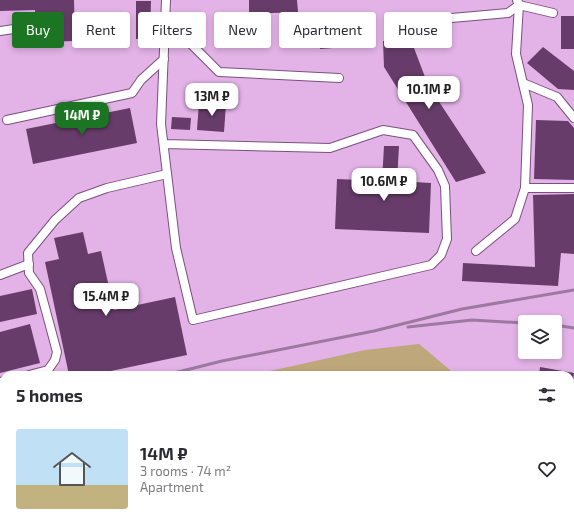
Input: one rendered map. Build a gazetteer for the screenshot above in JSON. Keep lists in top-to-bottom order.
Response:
{
  "page": {
    "chip": [
      "Buy",
      "Rent",
      "Filters",
      "New",
      "Apartment",
      "House"
    ],
    "price": [
      "10.1M ₽",
      "13M ₽",
      "14M ₽",
      "10.6M ₽",
      "15.4M ₽"
    ],
    "heading": "5 homes",
    "list": [
      {
        "name": "14M ₽",
        "note": "3 rooms · 74 m² · Apartment"
      }
    ]
  }
}
